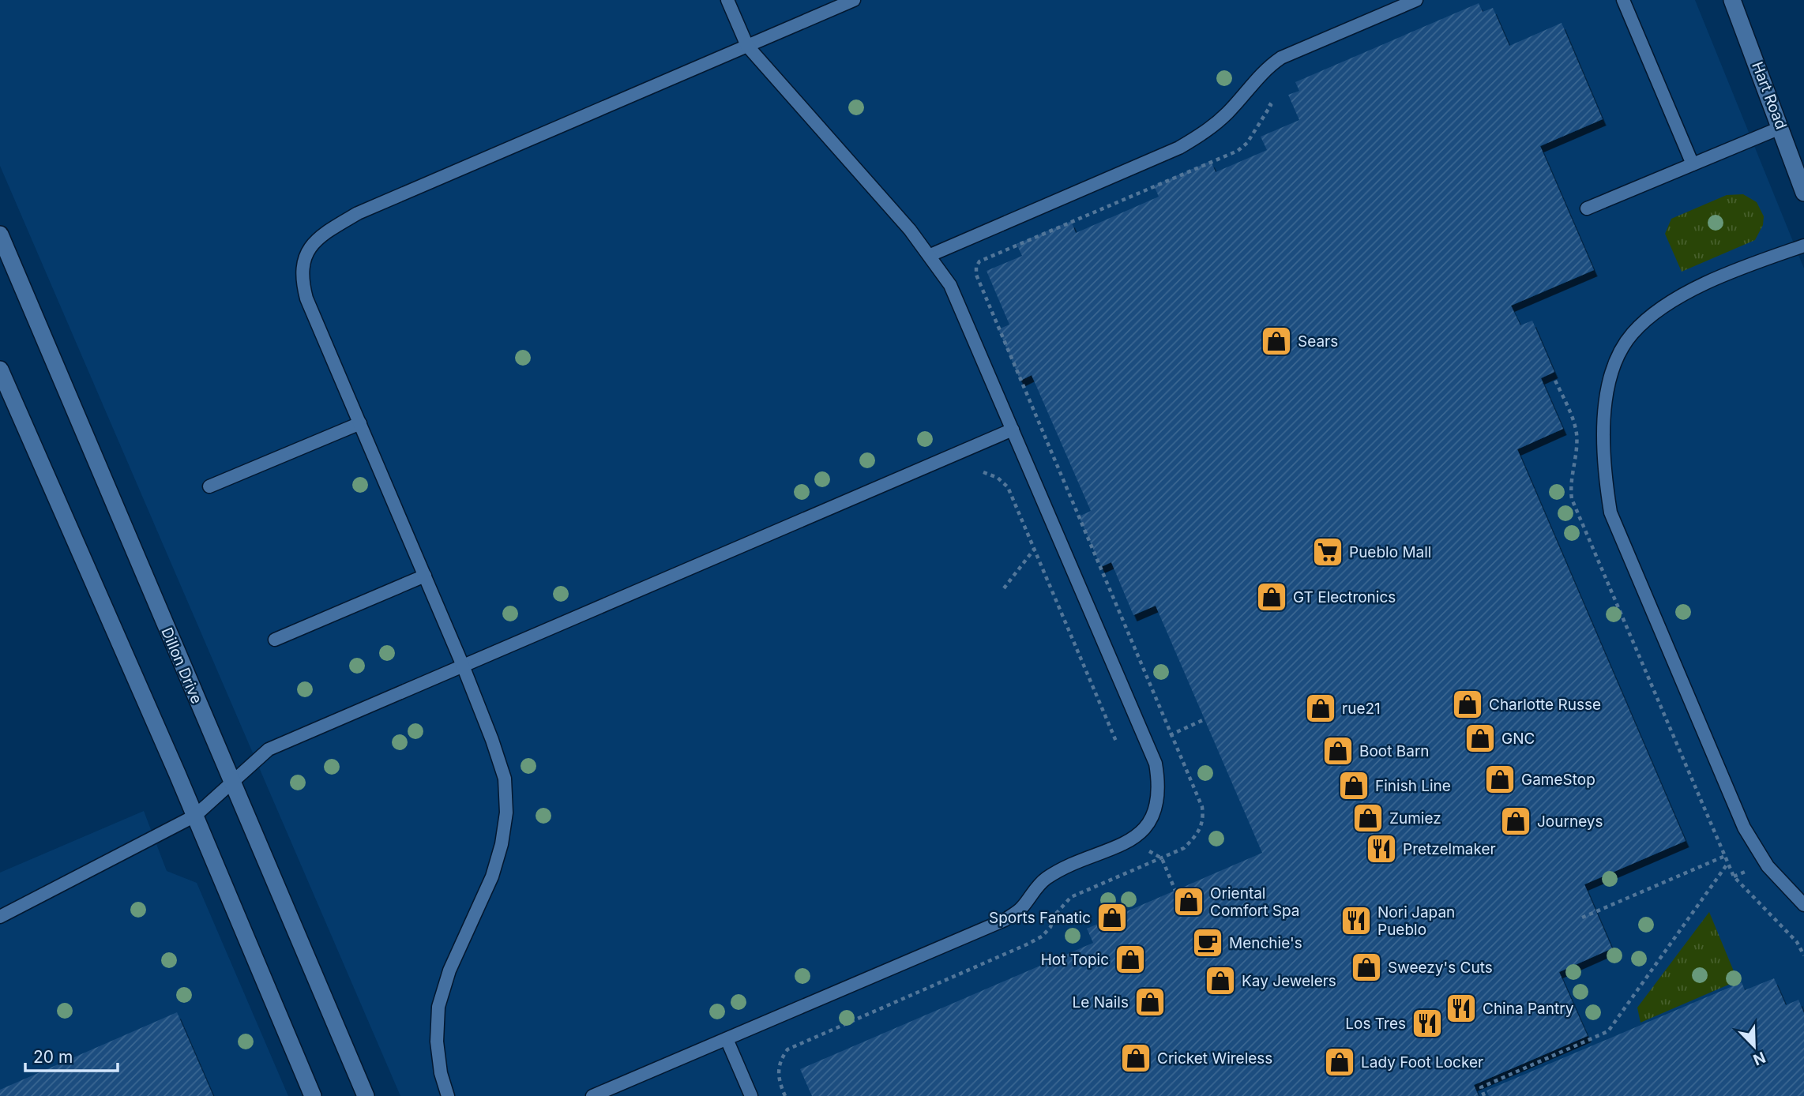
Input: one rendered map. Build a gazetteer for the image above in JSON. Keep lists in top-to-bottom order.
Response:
{
  "streets": {
    "main road": ["Hart Road", "Dillon Drive"]
  },
  "places": {
    "shop": [
      "Sears",
      "GT Electronics",
      "Charlotte Russe",
      "rue21",
      "GNC",
      "Boot Barn",
      "GameStop",
      "Finish Line",
      "Zumiez",
      "Journeys",
      "Oriental Comfort Spa",
      "Sports Fanatic",
      "Hot Topic",
      "Sweezy's Cuts",
      "Kay Jewelers",
      "Le Nails",
      "Cricket Wireless",
      "Lady Foot Locker"
    ],
    "supermarket": ["Pueblo Mall"],
    "restaurant": [
      "Pretzelmaker",
      "Nori Japan Pueblo",
      "China Pantry",
      "Los Tres"
    ],
    "cafe": ["Menchie's"]
  },
  "scale_bar": "20 m",
  "north": "bottom right"
}
